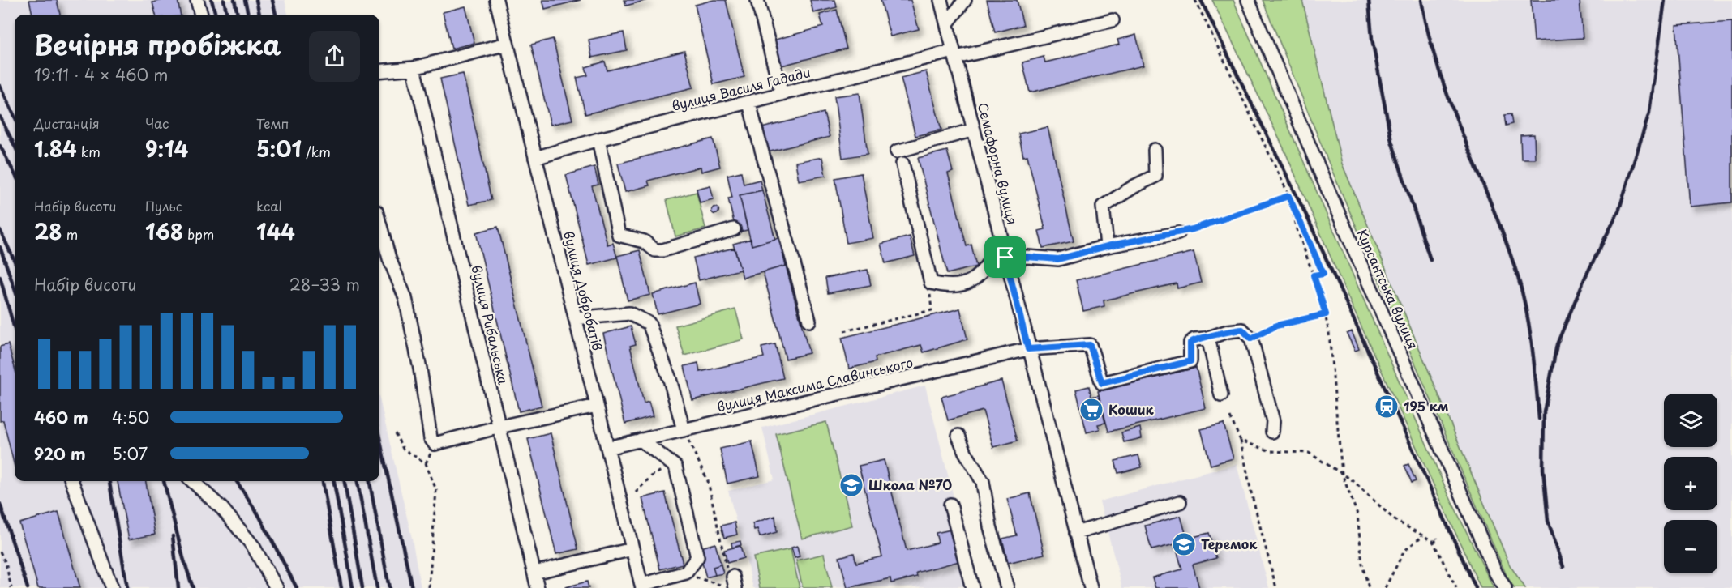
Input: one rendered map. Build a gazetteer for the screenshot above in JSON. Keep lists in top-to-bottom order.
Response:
{
  "streets": {
    "street": [
      "вулиця Василя Гадади",
      "Семафорна вулиця",
      "Курсантська вулиця",
      "вулиця Добробатів",
      "вулиця Рибальська",
      "вулиця Максима Славинського"
    ]
  },
  "crossings": [
    ["вулиця Василя Гадади", "Семафорна вулиця"],
    ["вулиця Василя Гадади", "вулиця Добробатів"],
    ["Семафорна вулиця", "вулиця Максима Славинського"],
    ["вулиця Добробатів", "вулиця Максима Славинського"]
  ],
  "places": {
    "station": ["195 км"],
    "supermarket": ["Кошик"],
    "school or university": ["Школа №70", "Теремок"]
  },
  "page": {
    "heading": ["Вечірня пробіжка", "19:11 · 4 × 460 m"],
    "stats": [
      ["Дистанція", "1.84 km"],
      ["Час", "9:14"],
      ["Темп", "5:01 /km"],
      ["Набір висоти", "28 m"],
      ["Пульс", "168 bpm"],
      ["kcal", "144"]
    ],
    "chart": ["Набір висоти", "28–33 m"],
    "map_buttons": ["+", "−"],
    "list": [
      {
        "name": "460 m",
        "note": "4:50"
      },
      {
        "name": "920 m",
        "note": "5:07"
      }
    ]
  }
}
